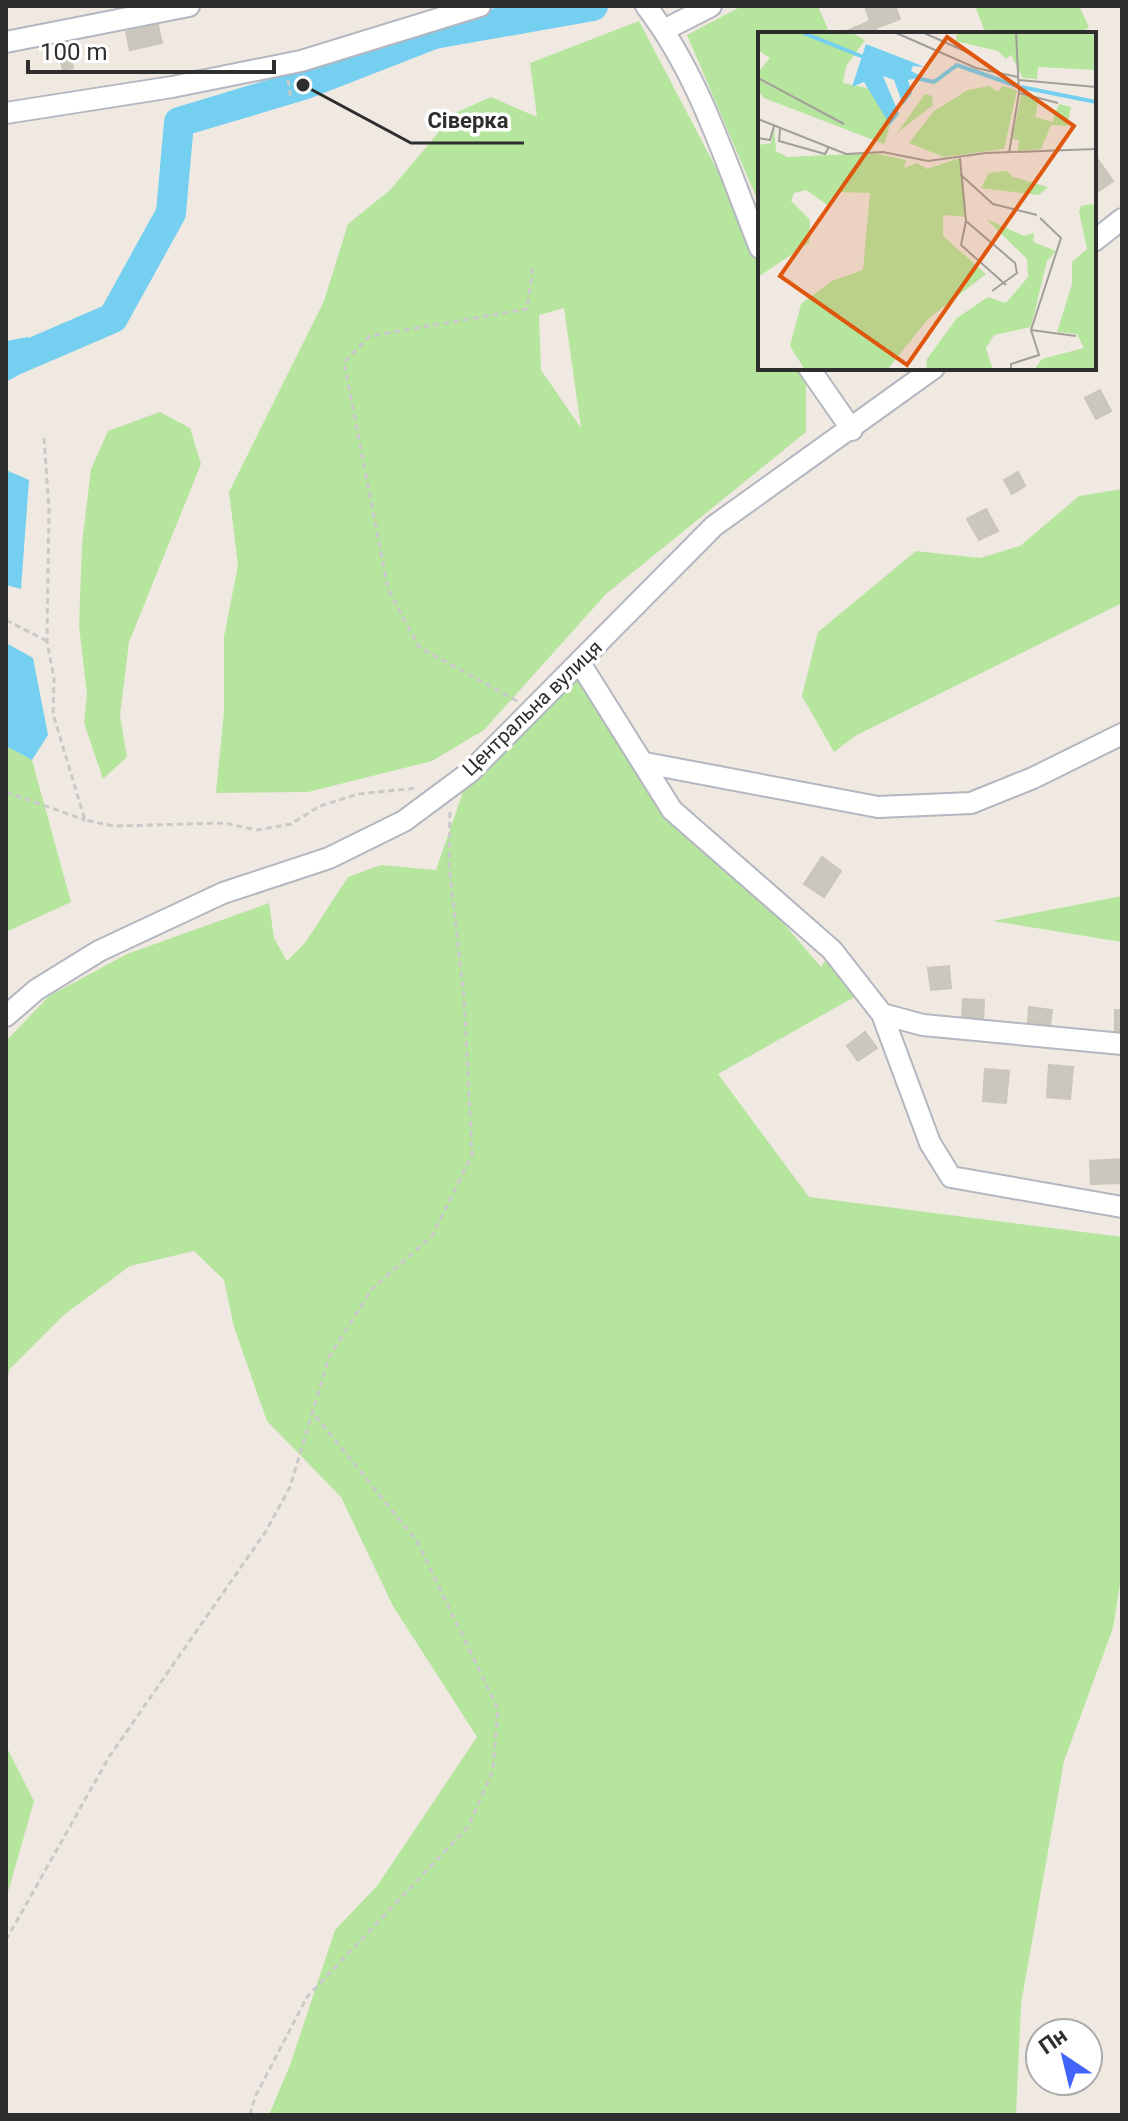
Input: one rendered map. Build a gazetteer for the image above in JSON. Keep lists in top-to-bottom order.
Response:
{
  "streets": {
    "street": ["Центральна вулиця"]
  },
  "places": ["Сіверка"],
  "scale_bar": "100 m",
  "north": "top left"
}
